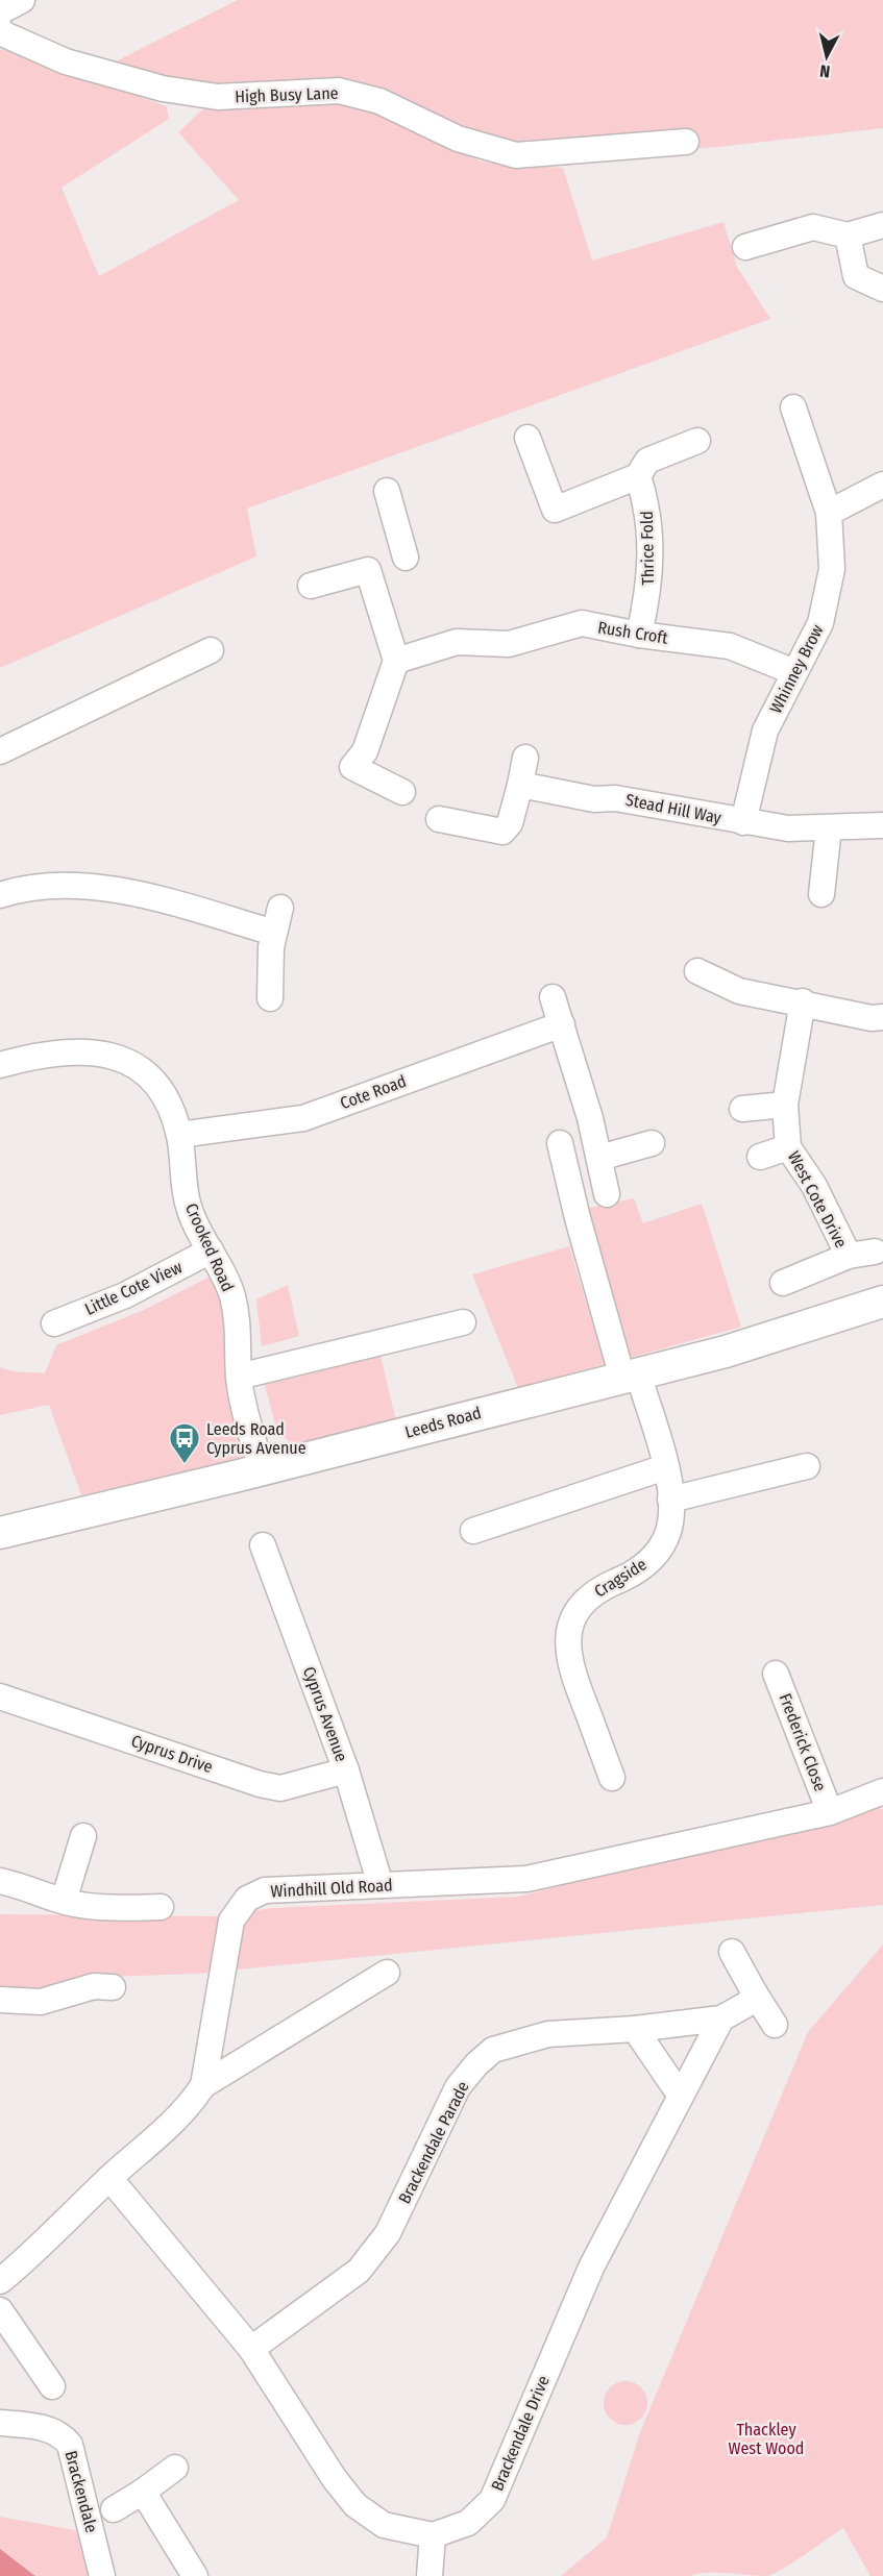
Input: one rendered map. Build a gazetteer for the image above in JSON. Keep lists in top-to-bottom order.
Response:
{
  "streets": {
    "main road": ["Leeds Road"],
    "street": [
      "High Busy Lane",
      "Thrice Fold",
      "Rush Croft",
      "Whinney Brow",
      "Stead Hill Way",
      "Cote Road",
      "West Cote Drive",
      "Crooked Road",
      "Little Cote View",
      "Cragside",
      "Cyprus Avenue",
      "Frederick Close",
      "Cyprus Drive",
      "Windhill Old Road",
      "Brackendale Parade",
      "Brackendale Drive",
      "Brackendale"
    ]
  },
  "crossings": [
    ["Thrice Fold", "Rush Croft"],
    ["Rush Croft", "Whinney Brow"],
    ["Whinney Brow", "Stead Hill Way"],
    ["Cote Road", "Crooked Road"],
    ["Crooked Road", "Little Cote View"],
    ["Crooked Road", "Leeds Road"],
    ["Leeds Road", "Cragside"],
    ["Cyprus Avenue", "Cyprus Drive"],
    ["Cyprus Avenue", "Windhill Old Road"],
    ["Frederick Close", "Windhill Old Road"],
    ["Brackendale Parade", "Brackendale Drive"]
  ],
  "parks": ["Thackley West Wood"],
  "places": {
    "bus stop": ["Leeds Road Cyprus Avenue"]
  },
  "north": "bottom"
}
